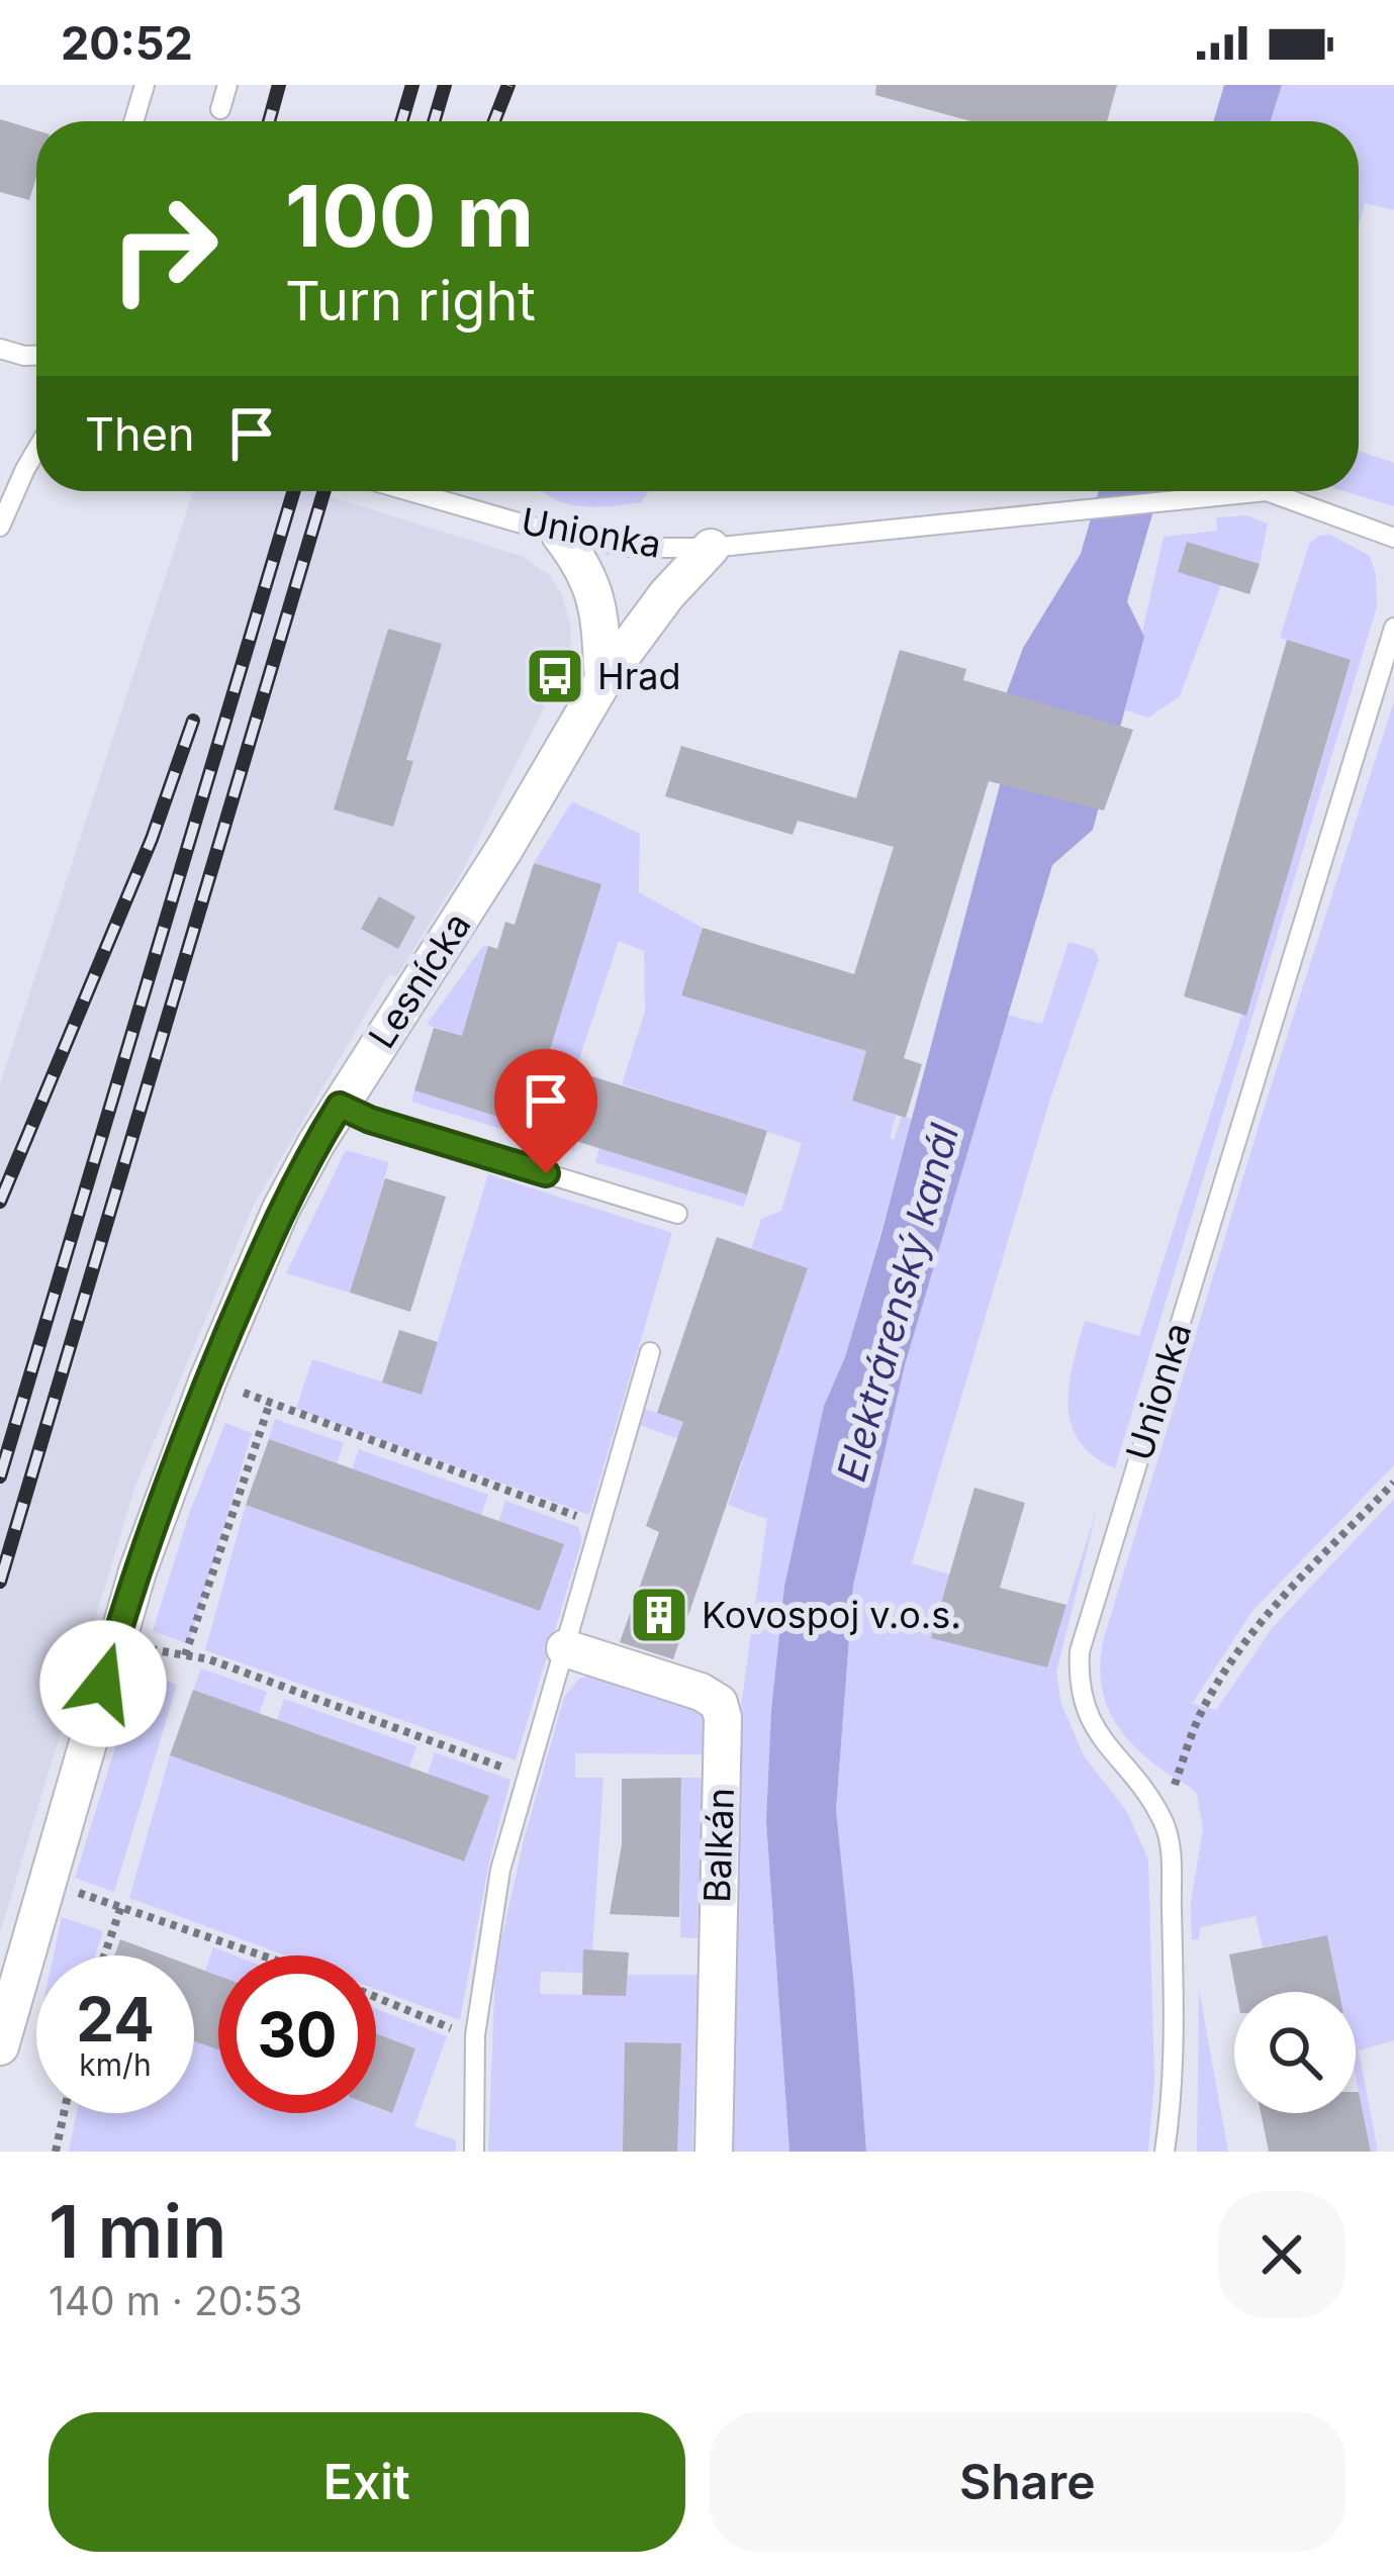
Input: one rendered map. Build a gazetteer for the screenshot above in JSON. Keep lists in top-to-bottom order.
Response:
{
  "streets": {
    "street": ["Lesnícka", "Balkán"],
    "lane": ["Unionka"]
  },
  "water": ["Elektrárenský kanál"],
  "places": {
    "bus stop": ["Hrad"],
    "building": ["Kovospoj v.o.s."]
  },
  "page": {
    "status": "20:52",
    "turn": ["100 m", "Turn right"],
    "then": "Then",
    "speed": "24 km/h",
    "limit": "30",
    "heading": ["1 min", "140 m · 20:53"],
    "buttons": ["Exit", "Share"]
  }
}
